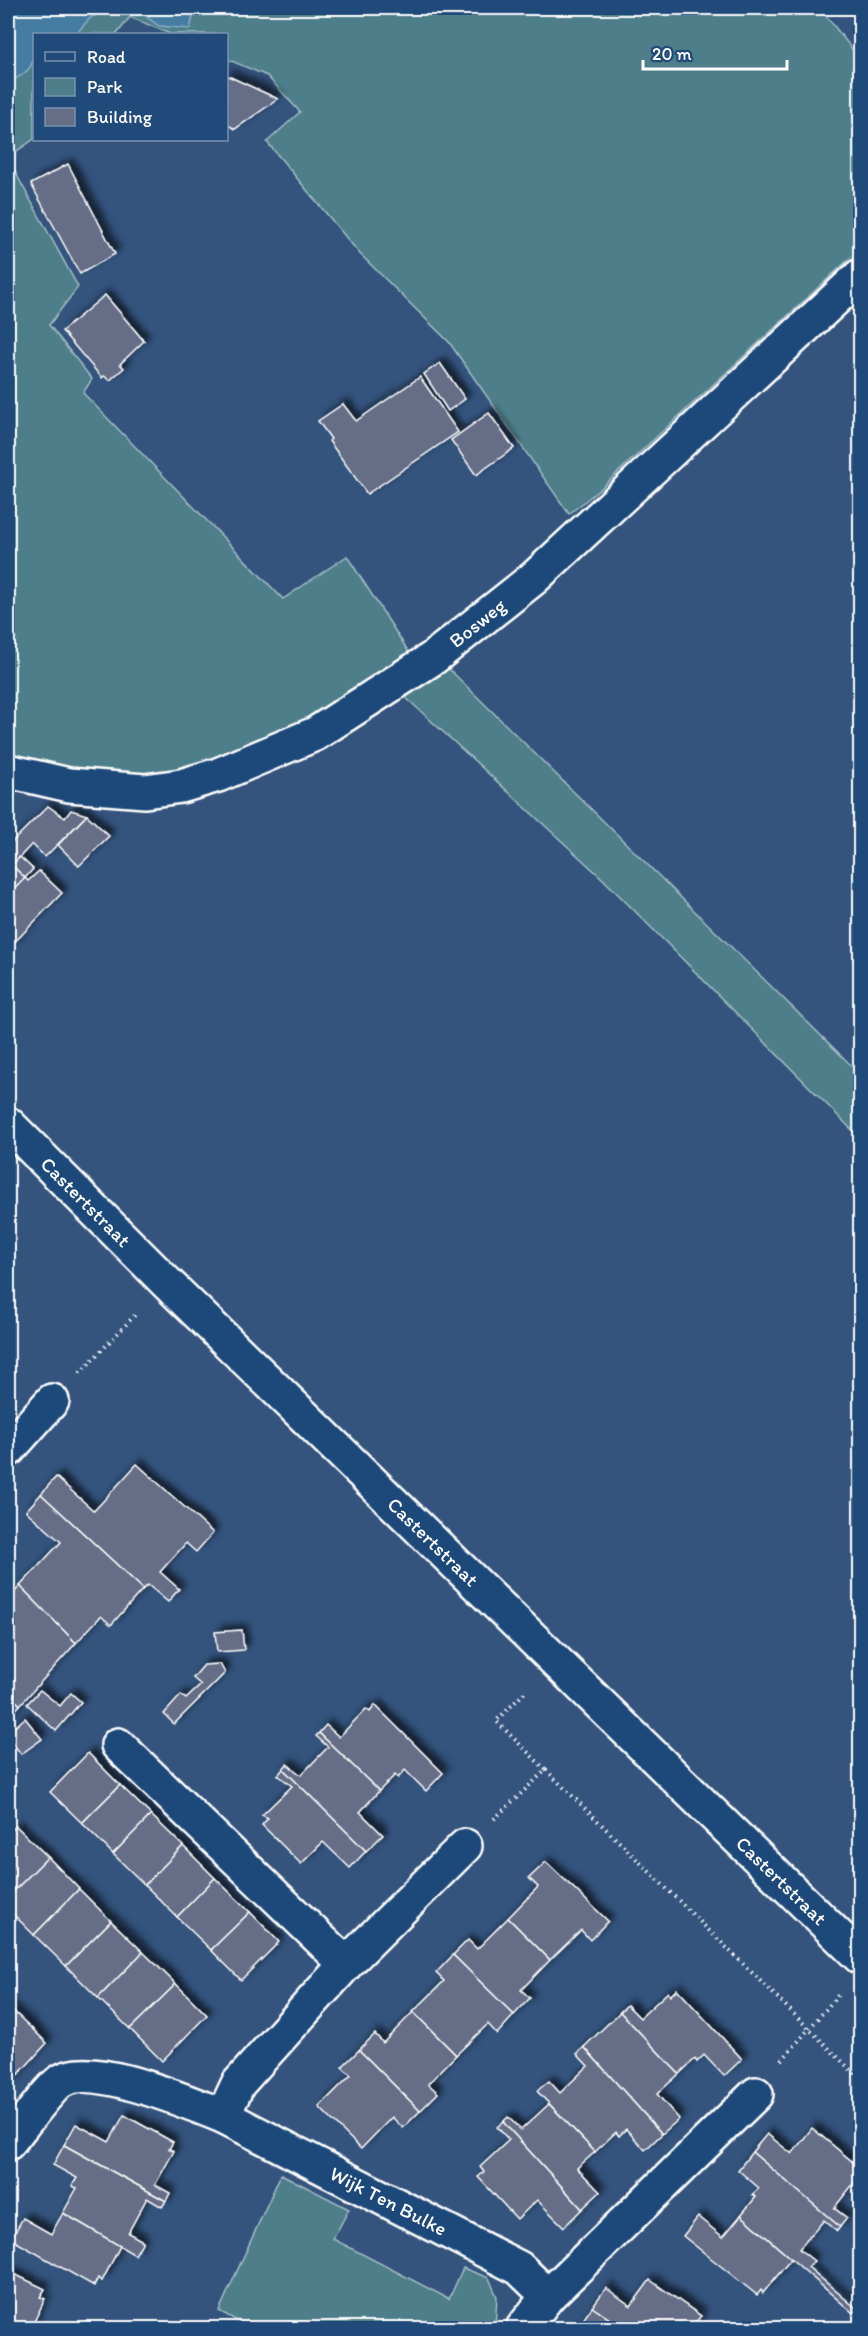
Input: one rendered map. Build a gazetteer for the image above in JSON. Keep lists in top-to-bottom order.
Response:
{
  "streets": {
    "street": ["Bosweg", "Castertstraat", "Wijk Ten Bulke"]
  },
  "legend": ["Road", "Park", "Building"],
  "scale_bar": "20 m"
}
